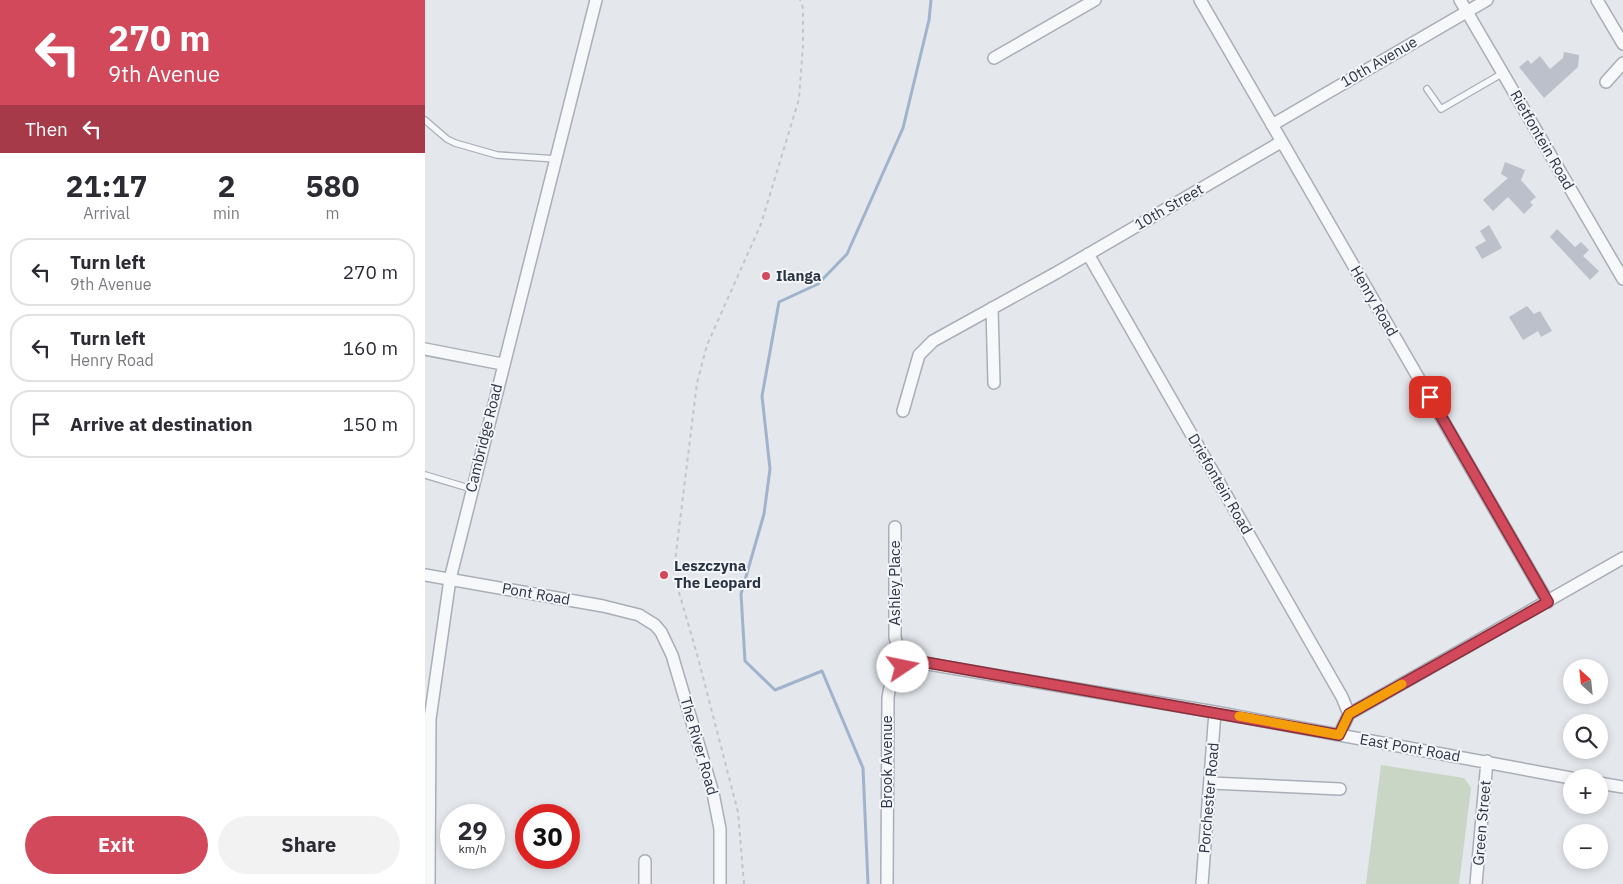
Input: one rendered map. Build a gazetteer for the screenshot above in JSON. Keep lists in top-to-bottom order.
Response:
{
  "streets": {
    "street": [
      "10th Avenue",
      "Rietfontein Road",
      "10th Street",
      "Henry Road",
      "Cambridge Road",
      "Driefontein Road",
      "Ashley Place",
      "Pont Road",
      "The River Road",
      "East Pont Road",
      "Brook Avenue",
      "Porchester Road",
      "Green Street"
    ]
  },
  "crossings": [
    ["10th Avenue", "Rietfontein Road"],
    ["10th Avenue", "Henry Road"],
    ["10th Street", "Henry Road"],
    ["10th Street", "Driefontein Road"],
    ["Cambridge Road", "Pont Road"],
    ["Ashley Place", "East Pont Road"],
    ["Ashley Place", "Brook Avenue"],
    ["Pont Road", "The River Road"],
    ["East Pont Road", "Brook Avenue"],
    ["East Pont Road", "Porchester Road"],
    ["East Pont Road", "Green Street"]
  ],
  "places": ["Ilanga", "Leszczyna The Leopard"],
  "north": "top left",
  "page": {
    "turn": ["270 m", "9th Avenue"],
    "then": "Then",
    "eta": [
      "21:17",
      "Arrival",
      "2",
      "min",
      "580",
      "m"
    ],
    "list": [
      {
        "name": "Turn left",
        "note": "9th Avenue",
        "value": "270 m"
      },
      {
        "name": "Turn left",
        "note": "Henry Road",
        "value": "160 m"
      },
      {
        "name": "Arrive at destination",
        "value": "150 m"
      }
    ],
    "map_buttons": ["+", "−"],
    "speed": "29 km/h",
    "limit": "30",
    "buttons": ["Exit", "Share"]
  }
}
